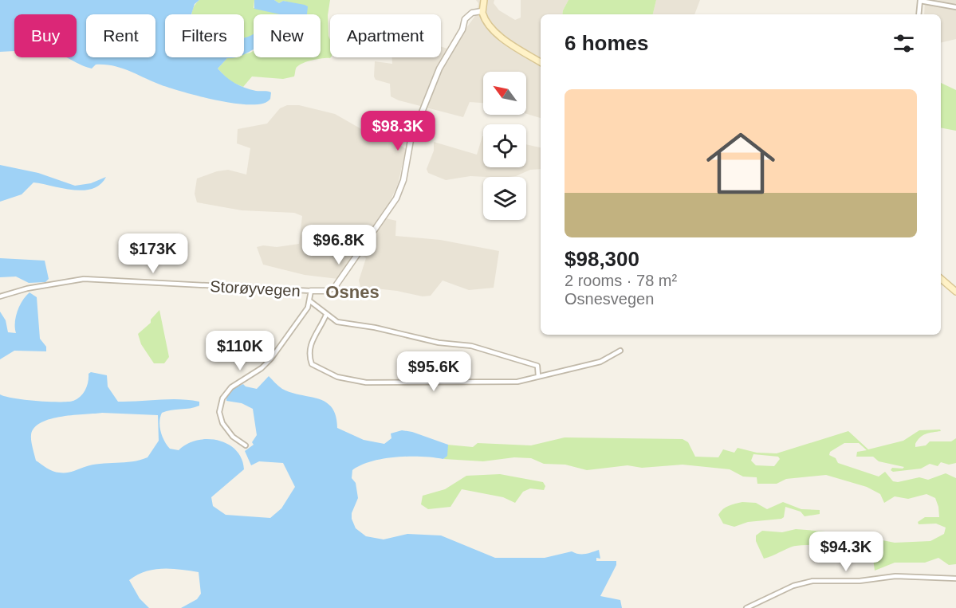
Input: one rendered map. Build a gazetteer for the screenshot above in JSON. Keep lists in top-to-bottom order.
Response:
{
  "streets": {
    "street": ["Storøyvegen"]
  },
  "districts": ["Osnes"],
  "north": "top left",
  "page": {
    "chip": [
      "Buy",
      "Rent",
      "Filters",
      "New",
      "Apartment"
    ],
    "heading": "6 homes",
    "list": [
      {
        "name": "$98,300",
        "note": "2 rooms · 78 m² · Osnesvegen"
      }
    ],
    "price": [
      "$98.3K",
      "$96.8K",
      "$173K",
      "$110K",
      "$95.6K",
      "$94.3K"
    ]
  }
}
